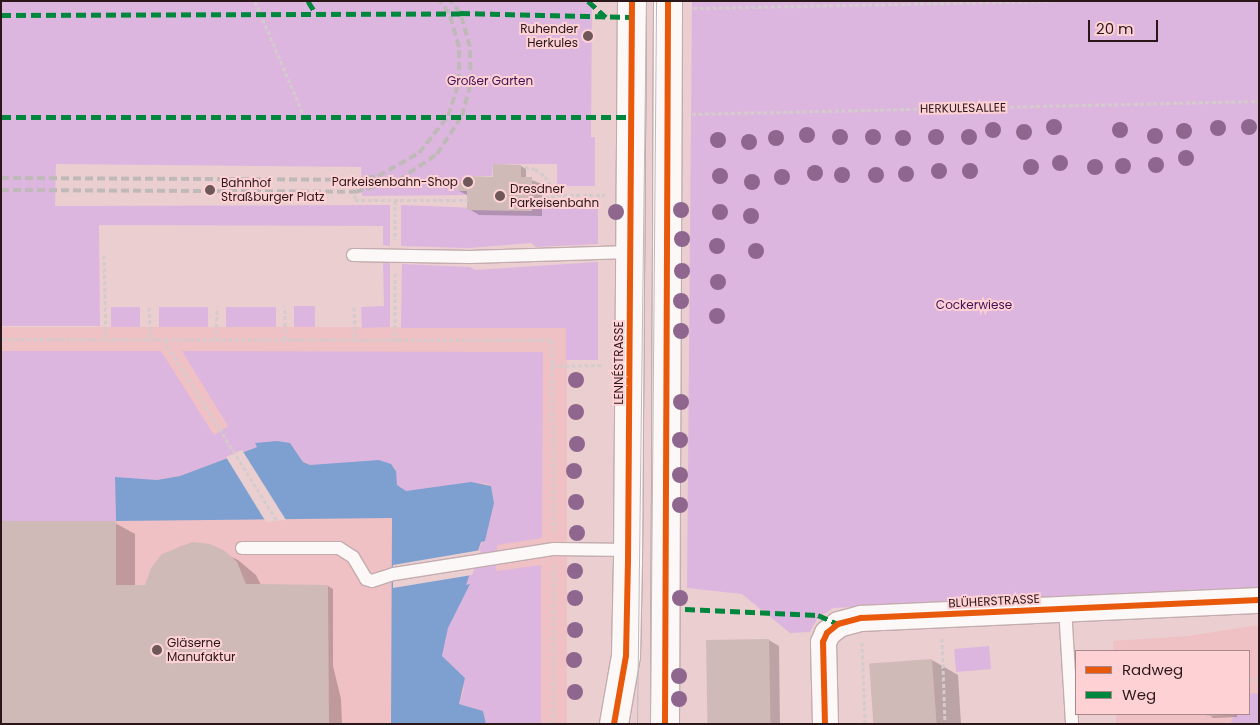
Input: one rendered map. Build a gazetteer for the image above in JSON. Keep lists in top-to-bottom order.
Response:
{
  "streets": {
    "main road": ["LENNÉSTRASSE"],
    "street": ["BLÜHERSTRASSE"],
    "path": ["HERKULESALLEE"]
  },
  "parks": ["Großer Garten", "Cockerwiese"],
  "places": [
    "Ruhender Herkules",
    "Parkeisenbahn-Shop",
    "Bahnhof Straßburger Platz",
    "Dresdner Parkeisenbahn",
    "Gläserne Manufaktur"
  ],
  "legend": ["Radweg", "Weg"],
  "scale_bar": "20 m"
}
